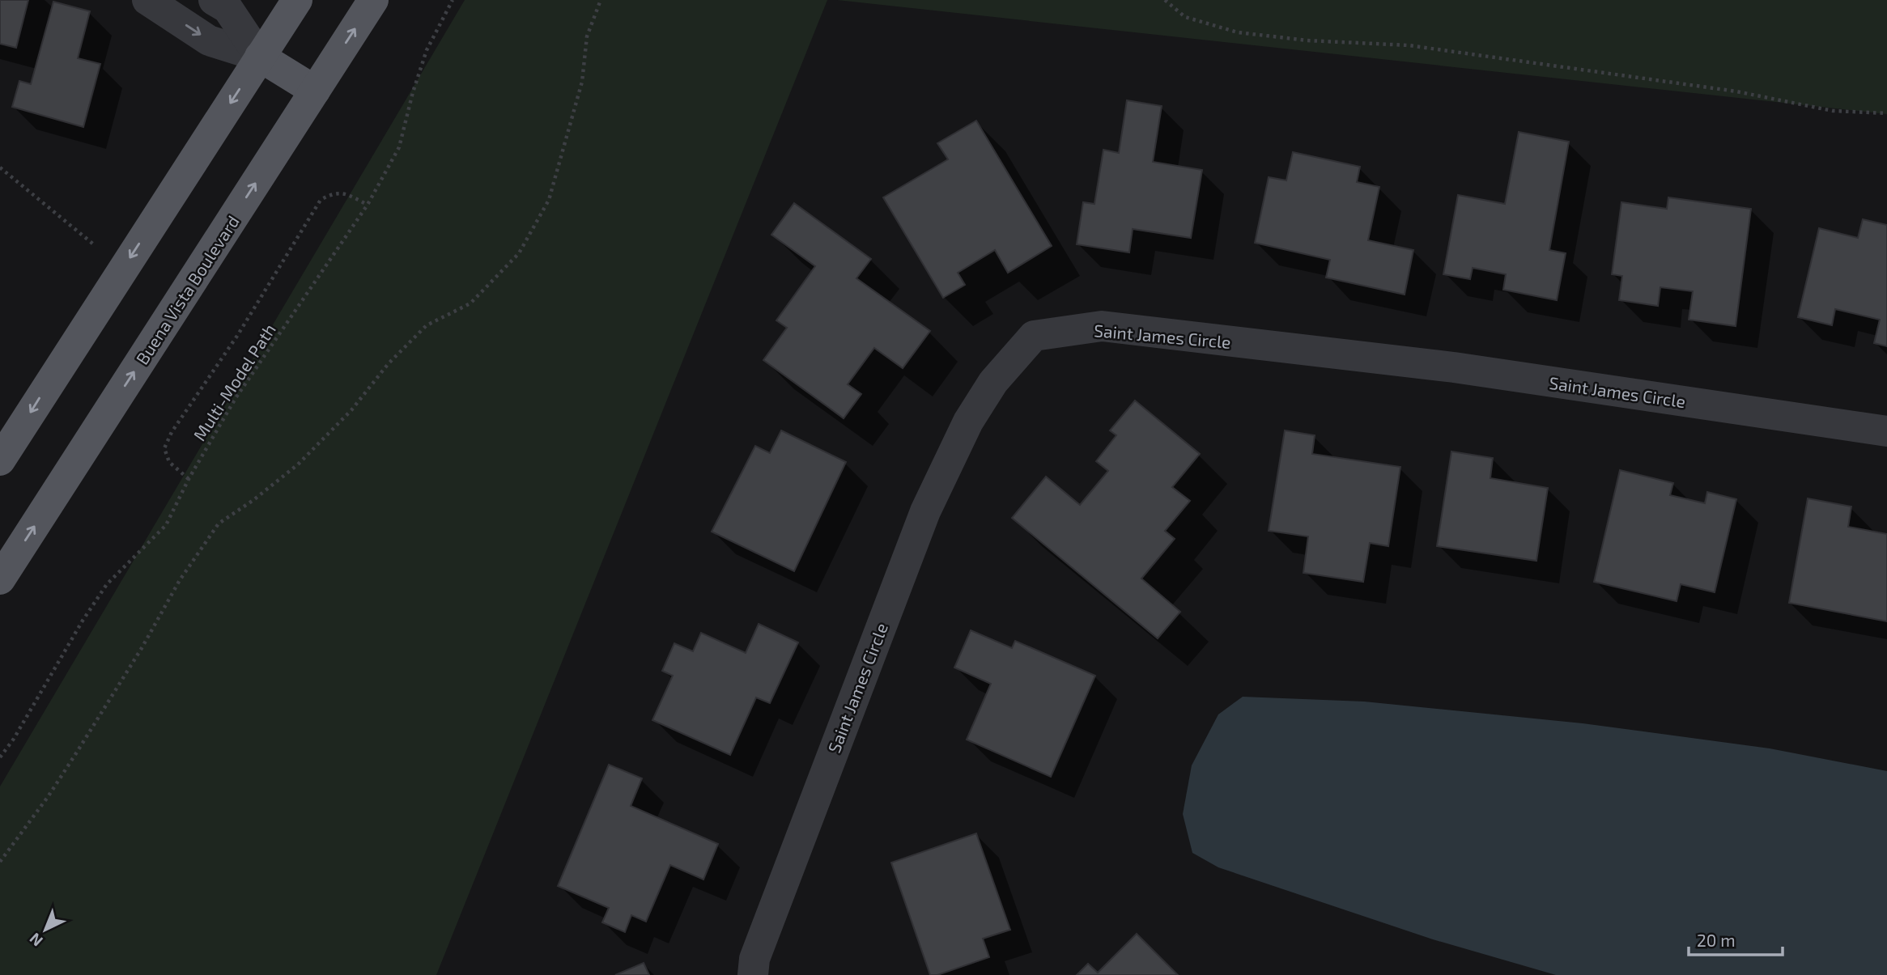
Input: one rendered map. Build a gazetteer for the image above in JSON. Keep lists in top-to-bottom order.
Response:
{
  "streets": {
    "main road": ["Buena Vista Boulevard"],
    "street": ["Saint James Circle"],
    "path": ["Multi-Model Path"]
  },
  "scale_bar": "20 m",
  "north": "bottom left"
}
